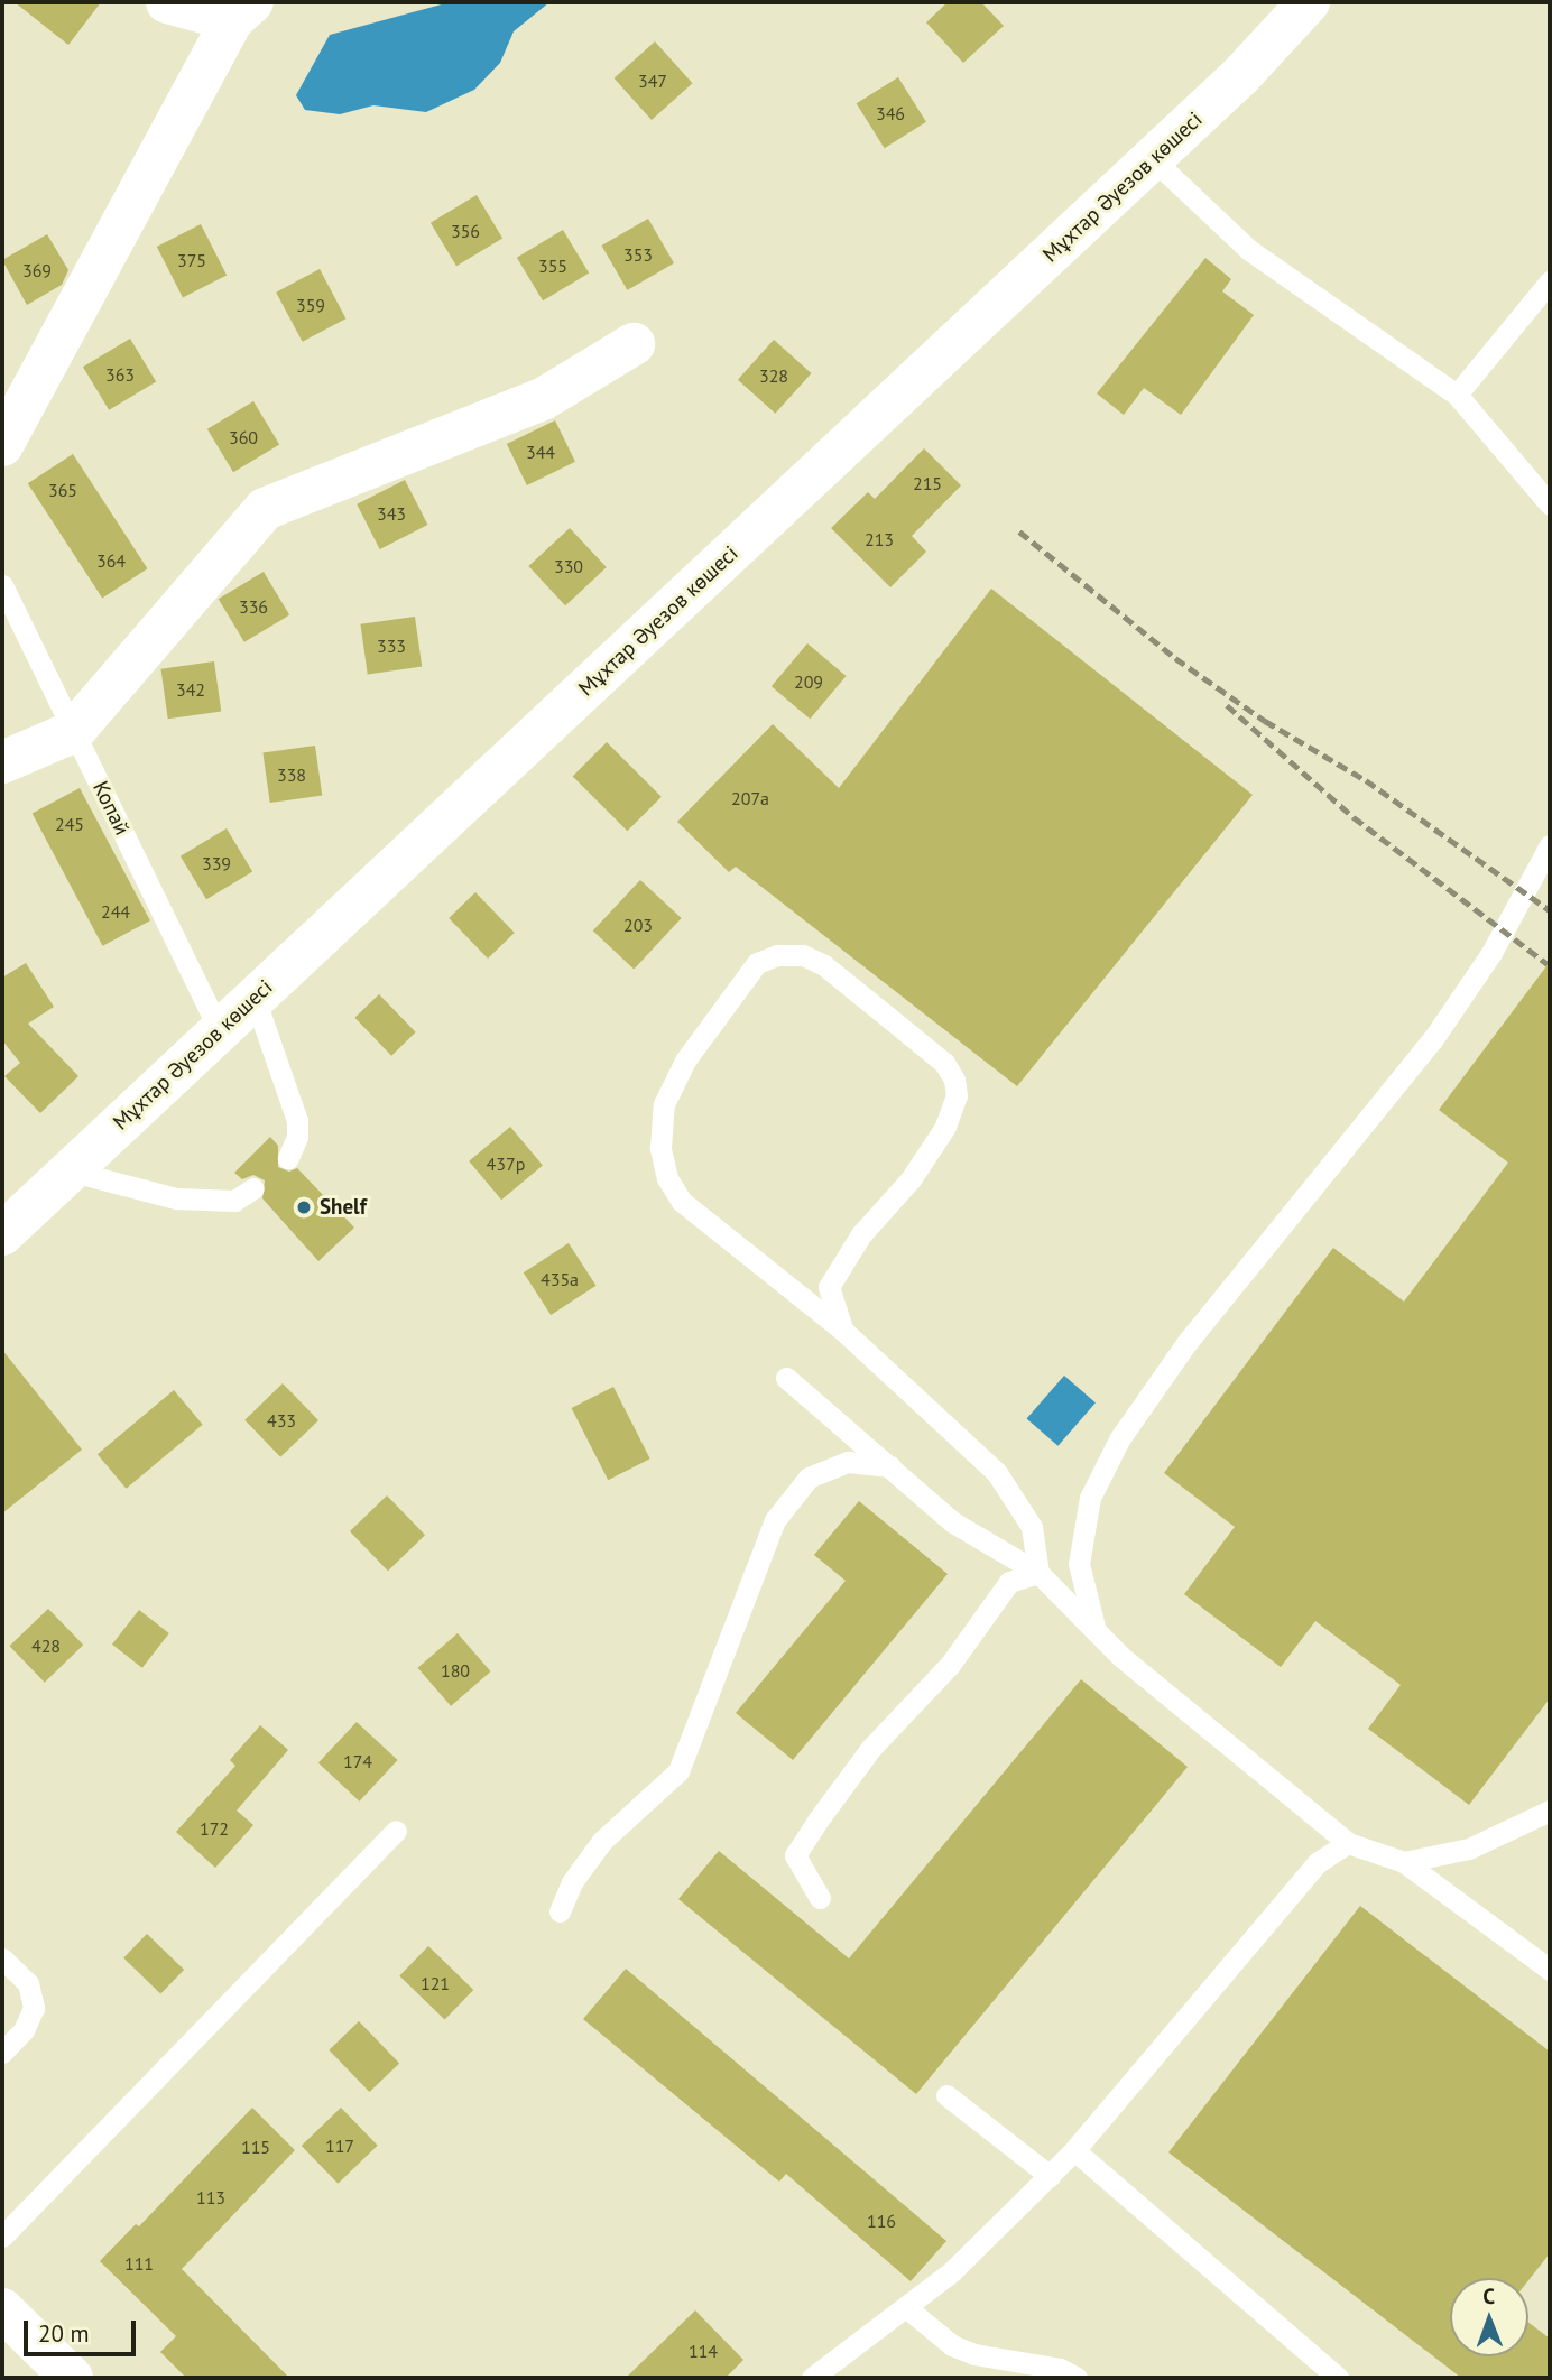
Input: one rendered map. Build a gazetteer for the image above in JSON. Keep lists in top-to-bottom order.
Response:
{
  "streets": {
    "street": ["Мұхтар Әуезов көшесі"],
    "lane": ["Копай"]
  },
  "crossings": [
    ["Мұхтар Әуезов көшесі", "Копай"]
  ],
  "places": ["Shelf"],
  "house_numbers": [
    "347",
    "346",
    "356",
    "353",
    "375",
    "355",
    "369",
    "359",
    "363",
    "328",
    "360",
    "344",
    "215",
    "365",
    "343",
    "213",
    "364",
    "330",
    "336",
    "333",
    "209",
    "342",
    "338",
    "207а",
    "245",
    "339",
    "244",
    "203",
    "437р",
    "435а",
    "433",
    "428",
    "180",
    "174",
    "172",
    "121",
    "117",
    "115",
    "113",
    "116",
    "111",
    "114"
  ],
  "scale_bar": "20 m",
  "north": "top"
}
